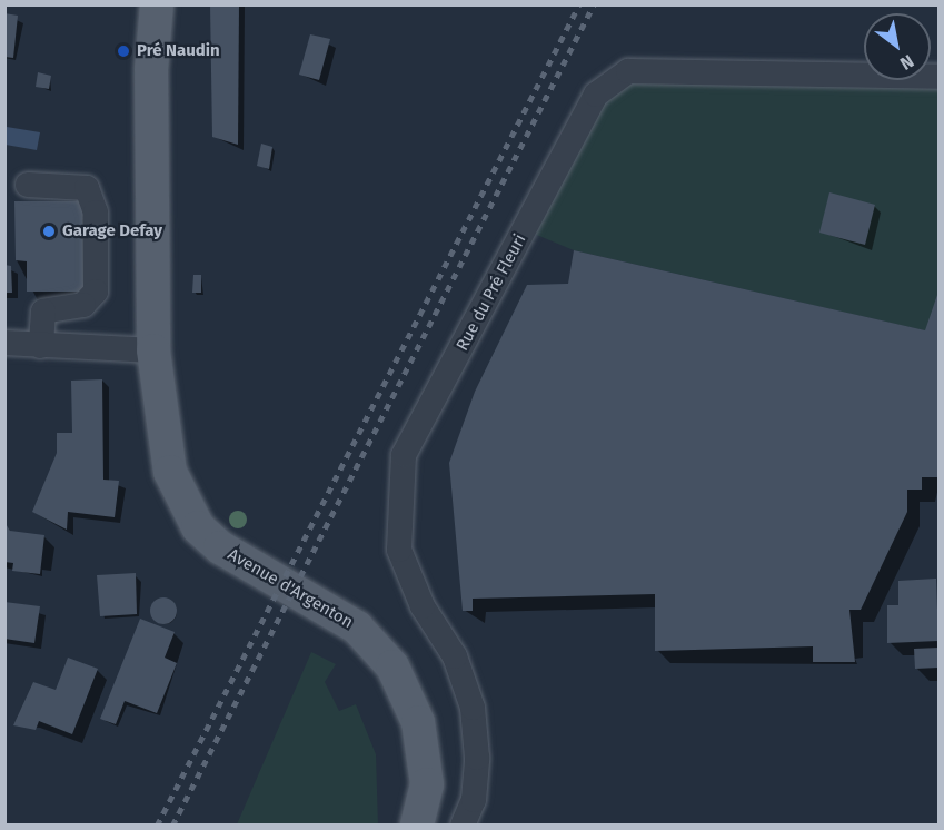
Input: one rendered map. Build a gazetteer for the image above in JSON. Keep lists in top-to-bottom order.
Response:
{
  "streets": {
    "main road": ["Avenue d'Argenton"],
    "street": ["Rue du Pré Fleuri"]
  },
  "places": ["Pré Naudin", "Garage Defay"],
  "north": "bottom right"
}
